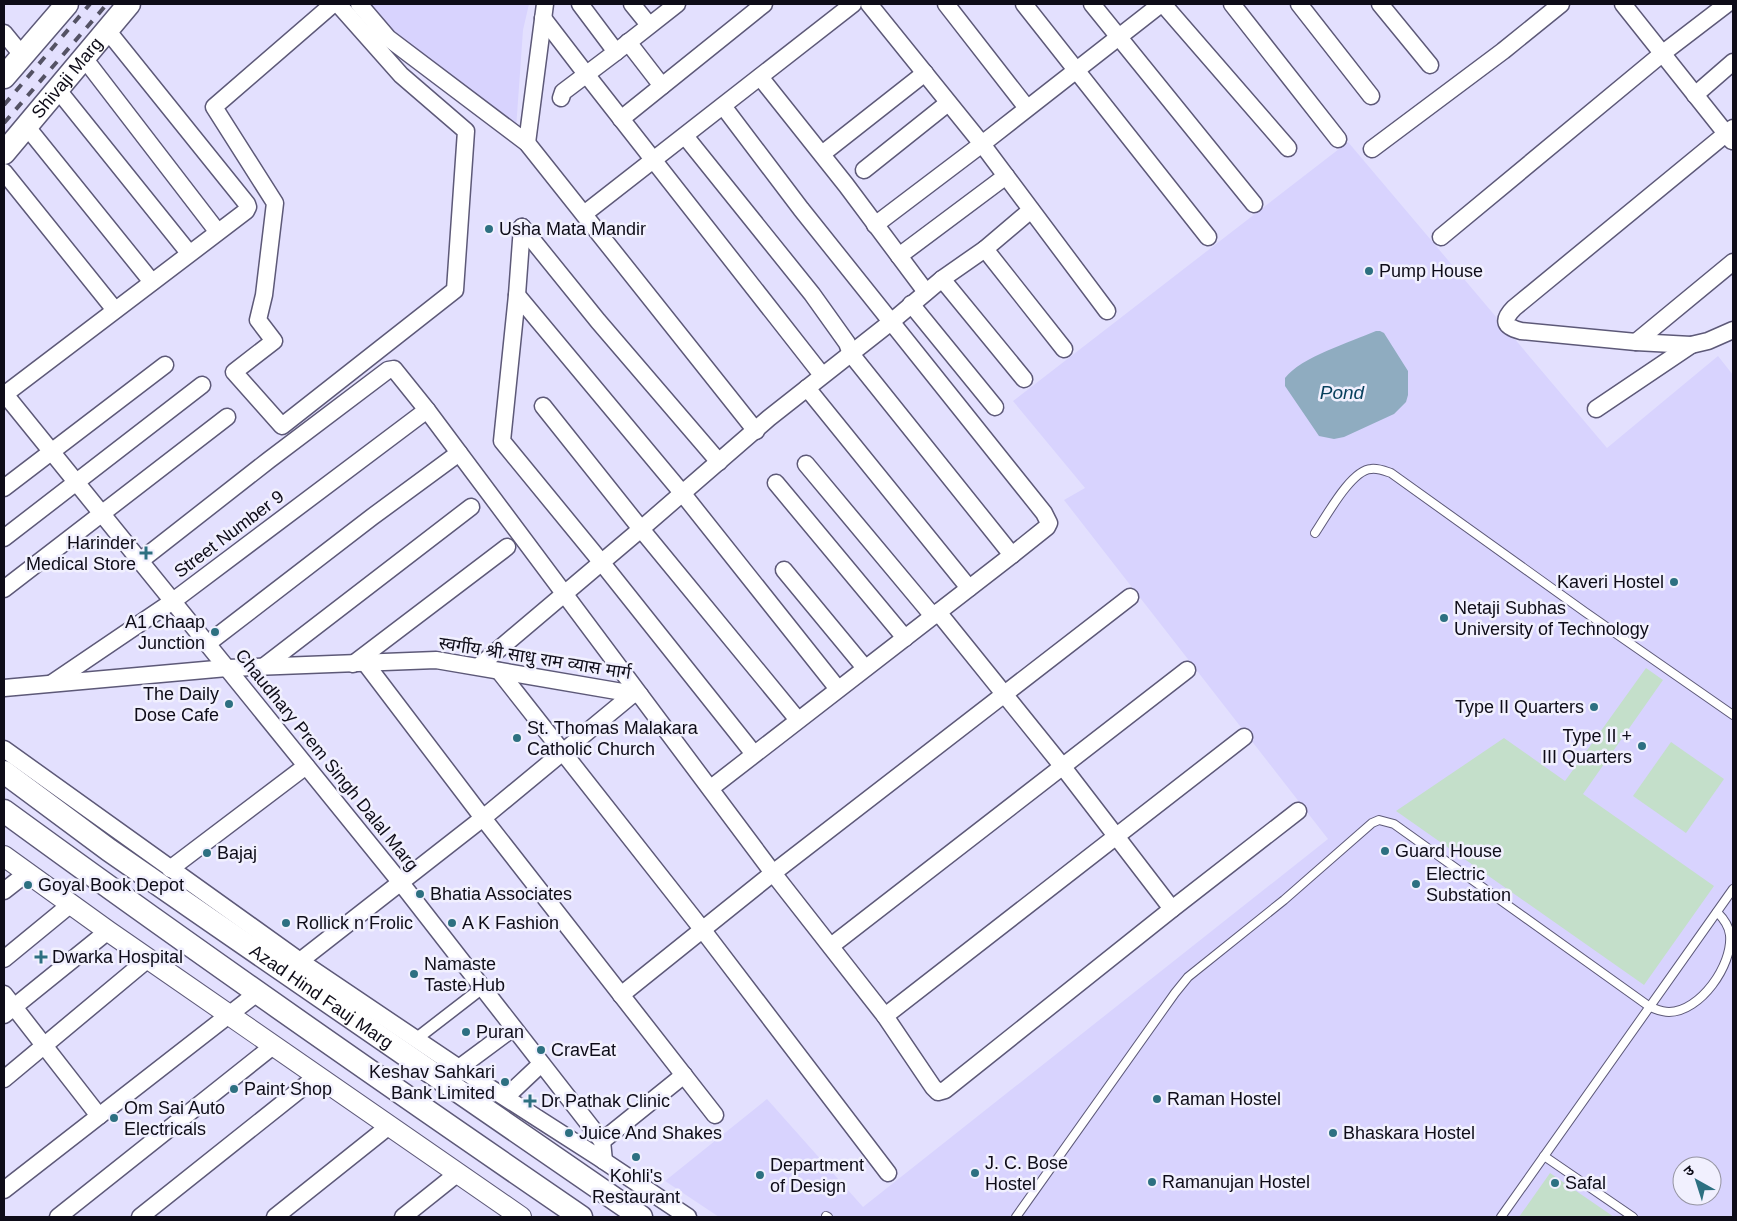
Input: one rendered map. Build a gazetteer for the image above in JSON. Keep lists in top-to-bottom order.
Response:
{
  "streets": {
    "main road": ["Shivaji Marg", "Azad Hind Fauj Marg"],
    "street": ["Street Number 9", "स्वर्गीय श्री साधु राम व्यास मार्ग", "Chaudhary Prem Singh Dalal Marg"]
  },
  "crossings": [
    ["Street Number 9", "स्वर्गीय श्री साधु राम व्यास मार्ग"],
    ["Street Number 9", "Chaudhary Prem Singh Dalal Marg"],
    ["स्वर्गीय श्री साधु राम व्यास मार्ग", "Chaudhary Prem Singh Dalal Marg"]
  ],
  "water": ["Pond"],
  "places": {
    "other": [
      "Usha Mata Mandir",
      "Pump House",
      "Kaveri Hostel",
      "Netaji Subhas University of Technology",
      "A1 Chaap Junction",
      "The Daily Dose Cafe",
      "Type II Quarters",
      "St. Thomas Malakara Catholic Church",
      "Type II + III Quarters",
      "Guard House",
      "Bajaj",
      "Electric Substation",
      "Goyal Book Depot",
      "Bhatia Associates",
      "Rollick n Frolic",
      "A K Fashion",
      "Namaste Taste Hub",
      "Puran",
      "CravEat",
      "Keshav Sahkari Bank Limited",
      "Paint Shop",
      "Raman Hostel",
      "Om Sai Auto Electricals",
      "Juice And Shakes",
      "Bhaskara Hostel",
      "Kohli's Restaurant",
      "J. C. Bose Hostel",
      "Department of Design",
      "Ramanujan Hostel",
      "Safal"
    ],
    "health": ["Harinder Medical Store", "Dwarka Hospital", "Dr Pathak Clinic"]
  },
  "north": "top left"
}
